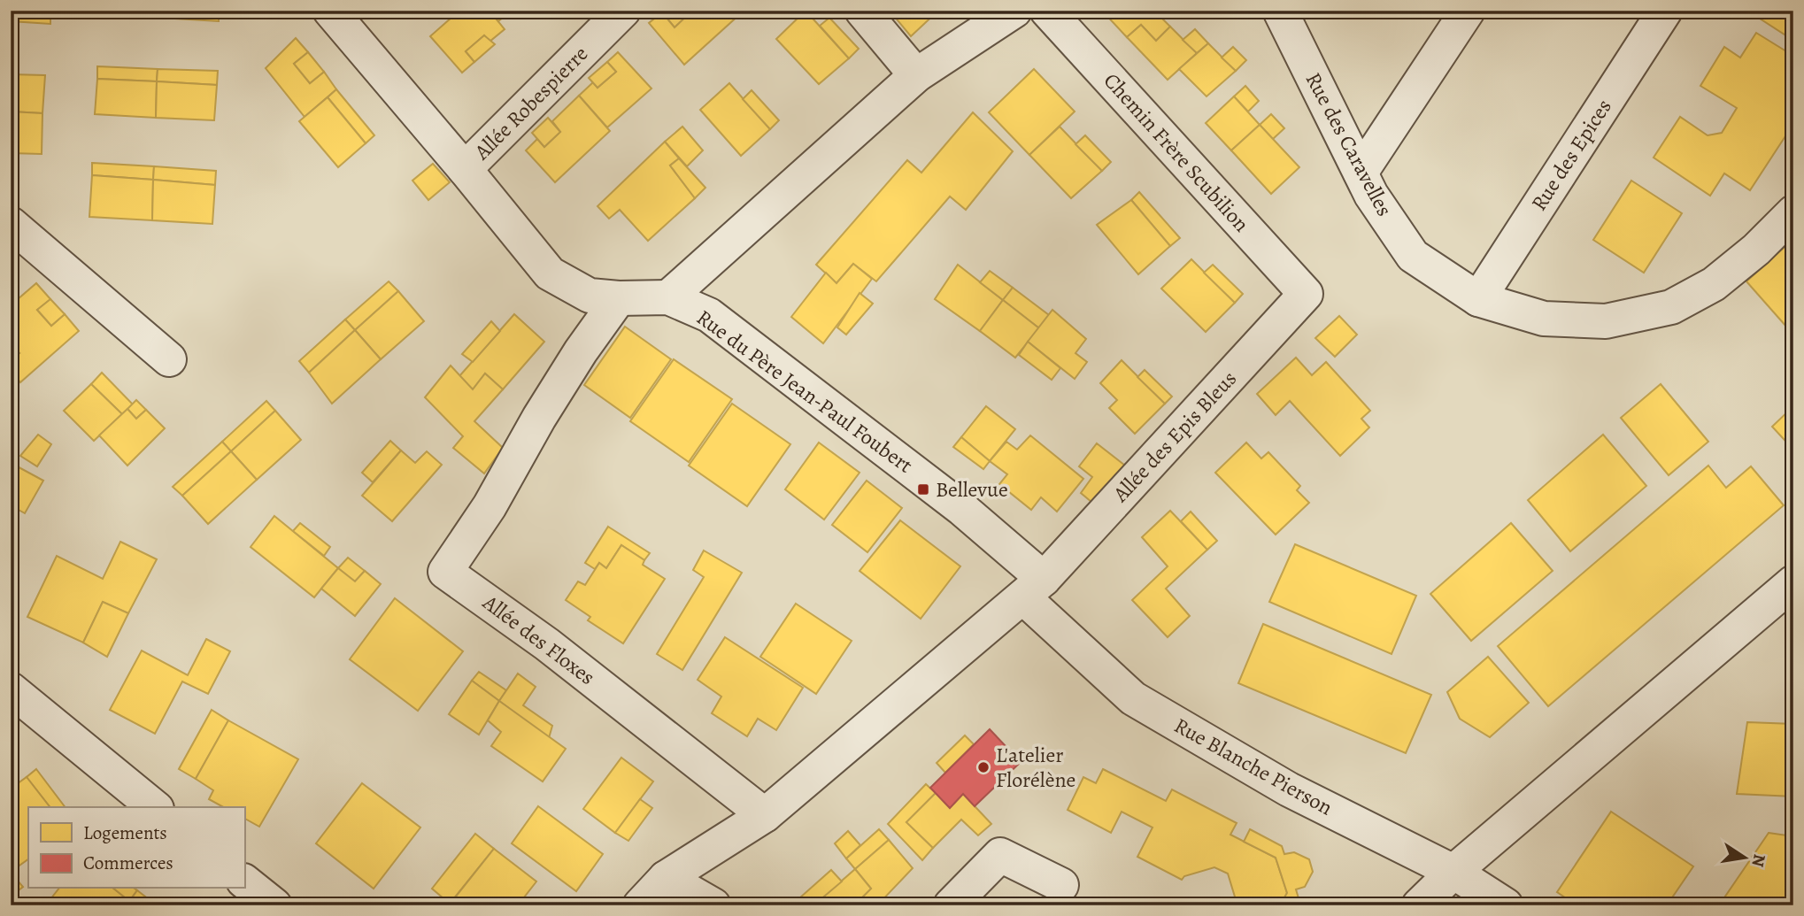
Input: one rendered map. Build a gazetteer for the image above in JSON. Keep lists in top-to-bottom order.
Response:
{
  "streets": {
    "street": [
      "Allée Robespierre",
      "Rue des Caravelles",
      "Chemin Frère Scubilion",
      "Rue des Epices",
      "Rue du Père Jean-Paul Foubert",
      "Allée des Epis Bleus",
      "Allée des Floxes",
      "Rue Blanche Pierson"
    ]
  },
  "crossings": [
    ["Allée Robespierre", "Rue du Père Jean-Paul Foubert"],
    ["Rue des Caravelles", "Rue des Epices"],
    ["Chemin Frère Scubilion", "Allée des Epis Bleus"],
    ["Rue du Père Jean-Paul Foubert", "Allée des Epis Bleus"],
    ["Rue du Père Jean-Paul Foubert", "Allée des Floxes"],
    ["Rue du Père Jean-Paul Foubert", "Rue Blanche Pierson"],
    ["Allée des Epis Bleus", "Rue Blanche Pierson"]
  ],
  "places": {
    "transit": ["Bellevue"],
    "other": ["L'atelier Florélène"]
  },
  "legend": ["Logements", "Commerces"],
  "north": "right"
}
